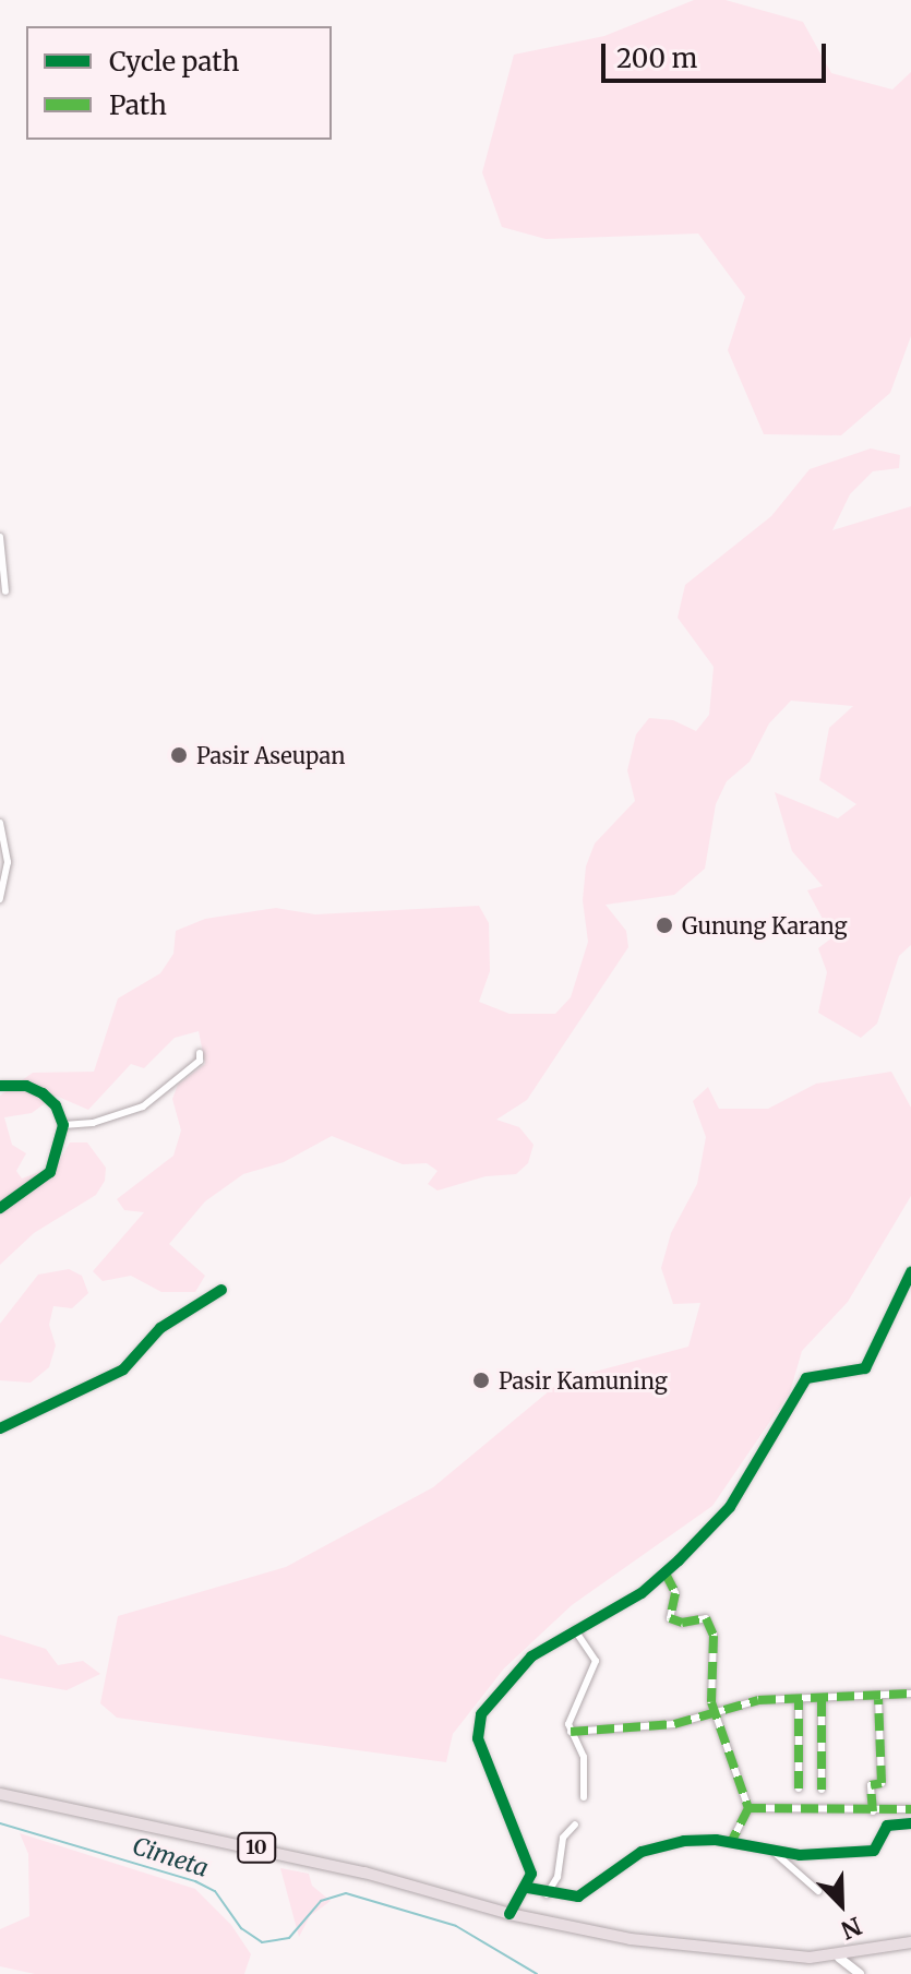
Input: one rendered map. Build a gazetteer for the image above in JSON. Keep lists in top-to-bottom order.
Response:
{
  "streets": {
    "highway": ["10"]
  },
  "water": ["Cimeta"],
  "places": ["Pasir Aseupan", "Gunung Karang", "Pasir Kamuning"],
  "legend": ["Cycle path", "Path"],
  "scale_bar": "200 m",
  "north": "bottom right"
}
